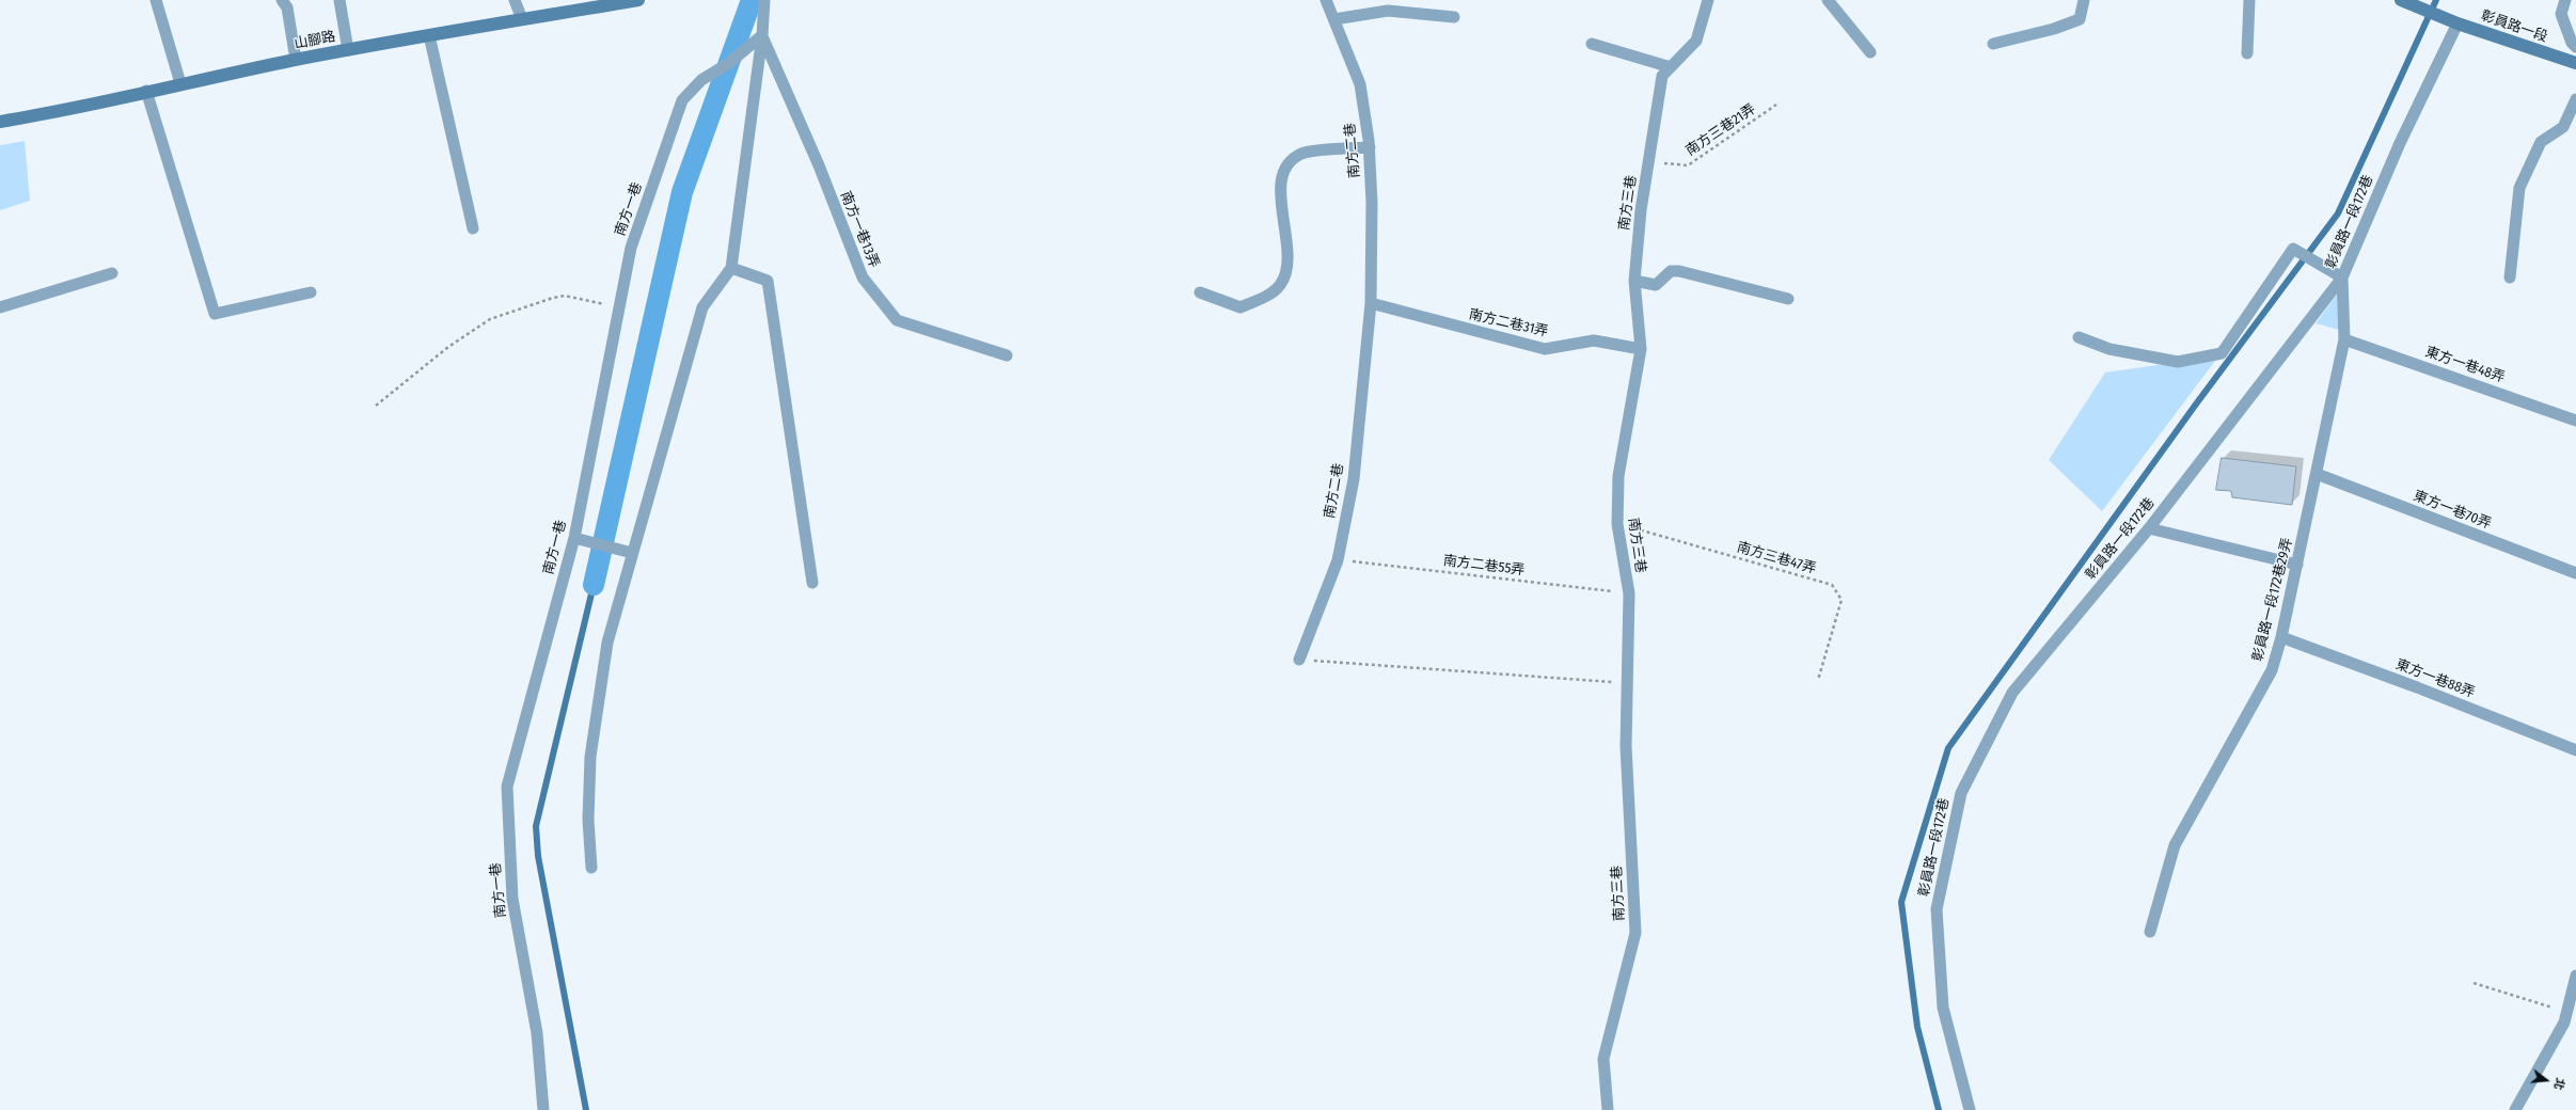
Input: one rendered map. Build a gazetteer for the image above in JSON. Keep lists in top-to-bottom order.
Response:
{
  "streets": {
    "main road": ["彰員路一段", "山腳路"],
    "lane": [
      "南方二巷",
      "南方三巷",
      "南方一巷",
      "彰員路一段172巷",
      "南方一巷13弄",
      "南方二巷31弄",
      "東方一巷48弄",
      "東方一巷70弄",
      "彰員路一段172巷29弄",
      "東方一巷88弄"
    ],
    "path": ["南方三巷21弄", "南方三巷47弄", "南方二巷55弄"]
  },
  "crossings": [
    ["彰員路一段", "彰員路一段172巷"],
    ["南方三巷21弄", "南方三巷"],
    ["南方二巷", "南方二巷31弄"],
    ["南方二巷", "南方二巷55弄"],
    ["南方三巷", "南方二巷31弄"],
    ["南方三巷", "南方三巷47弄"],
    ["南方三巷", "南方二巷55弄"],
    ["南方一巷", "南方一巷13弄"],
    ["彰員路一段172巷", "彰員路一段172巷29弄"],
    ["東方一巷48弄", "彰員路一段172巷29弄"],
    ["東方一巷70弄", "彰員路一段172巷29弄"],
    ["彰員路一段172巷29弄", "東方一巷88弄"]
  ],
  "north": "right"
}
